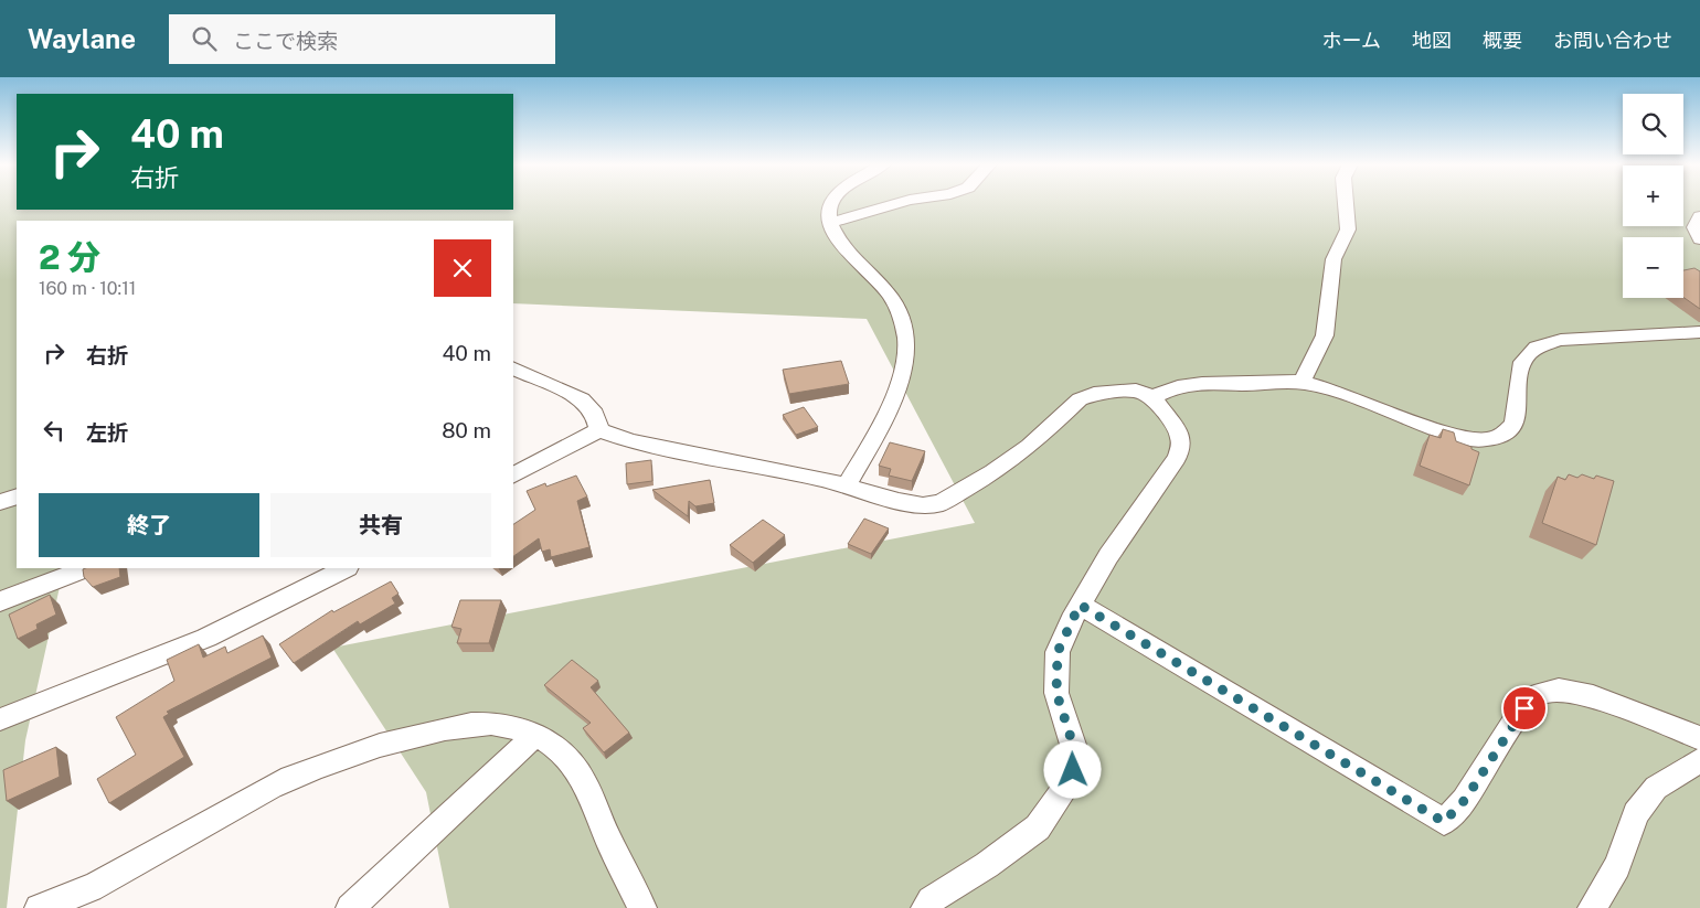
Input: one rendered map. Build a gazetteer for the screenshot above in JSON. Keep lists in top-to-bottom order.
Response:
{
  "page": {
    "header": "Waylane",
    "search": "ここで検索",
    "nav": [
      "ホーム",
      "地図",
      "概要",
      "お問い合わせ"
    ],
    "map_buttons": ["+", "−"],
    "turn": ["40 m", "右折"],
    "heading": ["2 分", "160 m · 10:11"],
    "list": [
      {
        "name": "右折",
        "value": "40 m"
      },
      {
        "name": "左折",
        "value": "80 m"
      }
    ],
    "buttons": ["終了", "共有"]
  }
}
